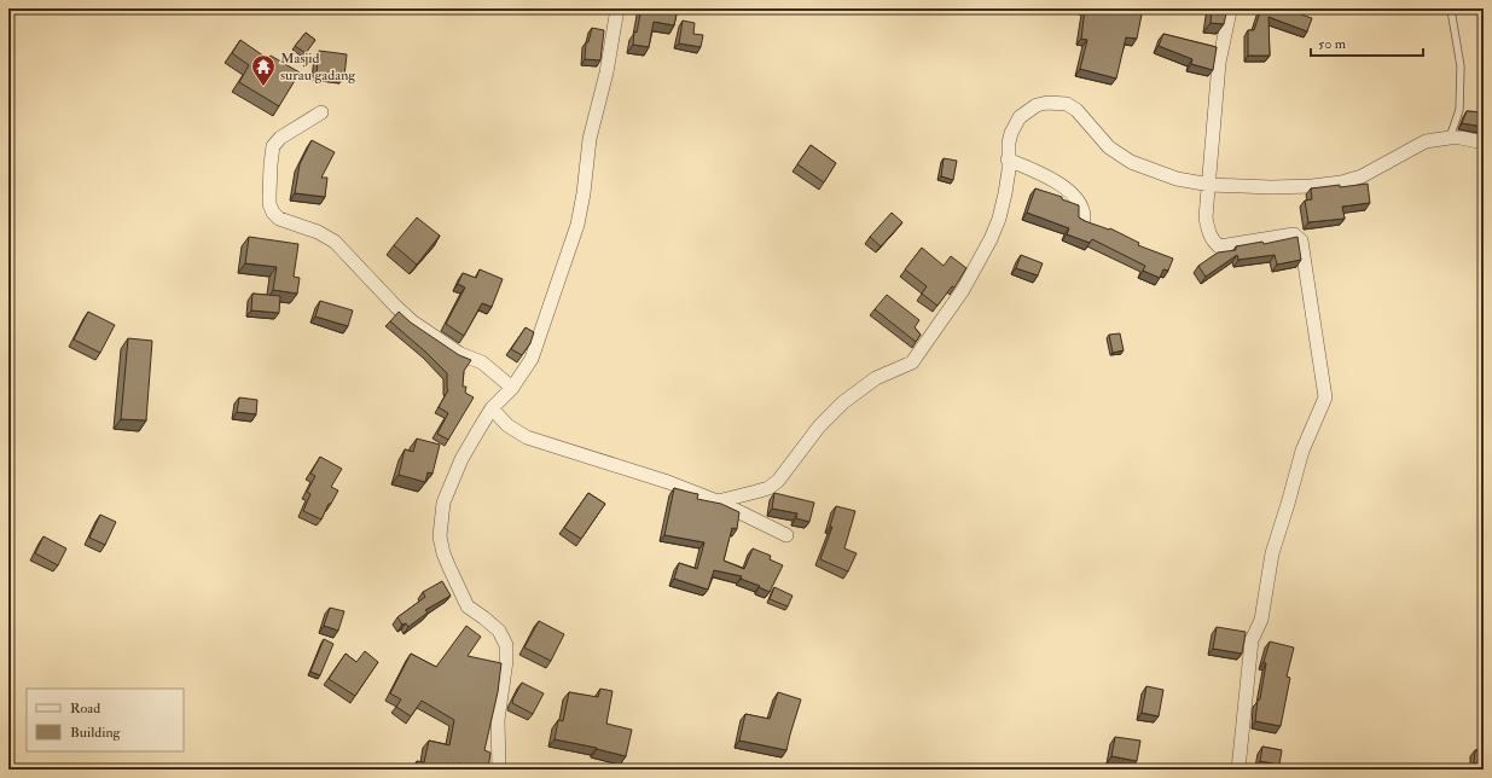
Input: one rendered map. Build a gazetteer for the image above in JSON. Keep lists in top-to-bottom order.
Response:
{
  "places": {
    "temple": ["Masjid surau gadang"]
  },
  "legend": ["Road", "Building"],
  "scale_bar": "50 m"
}
